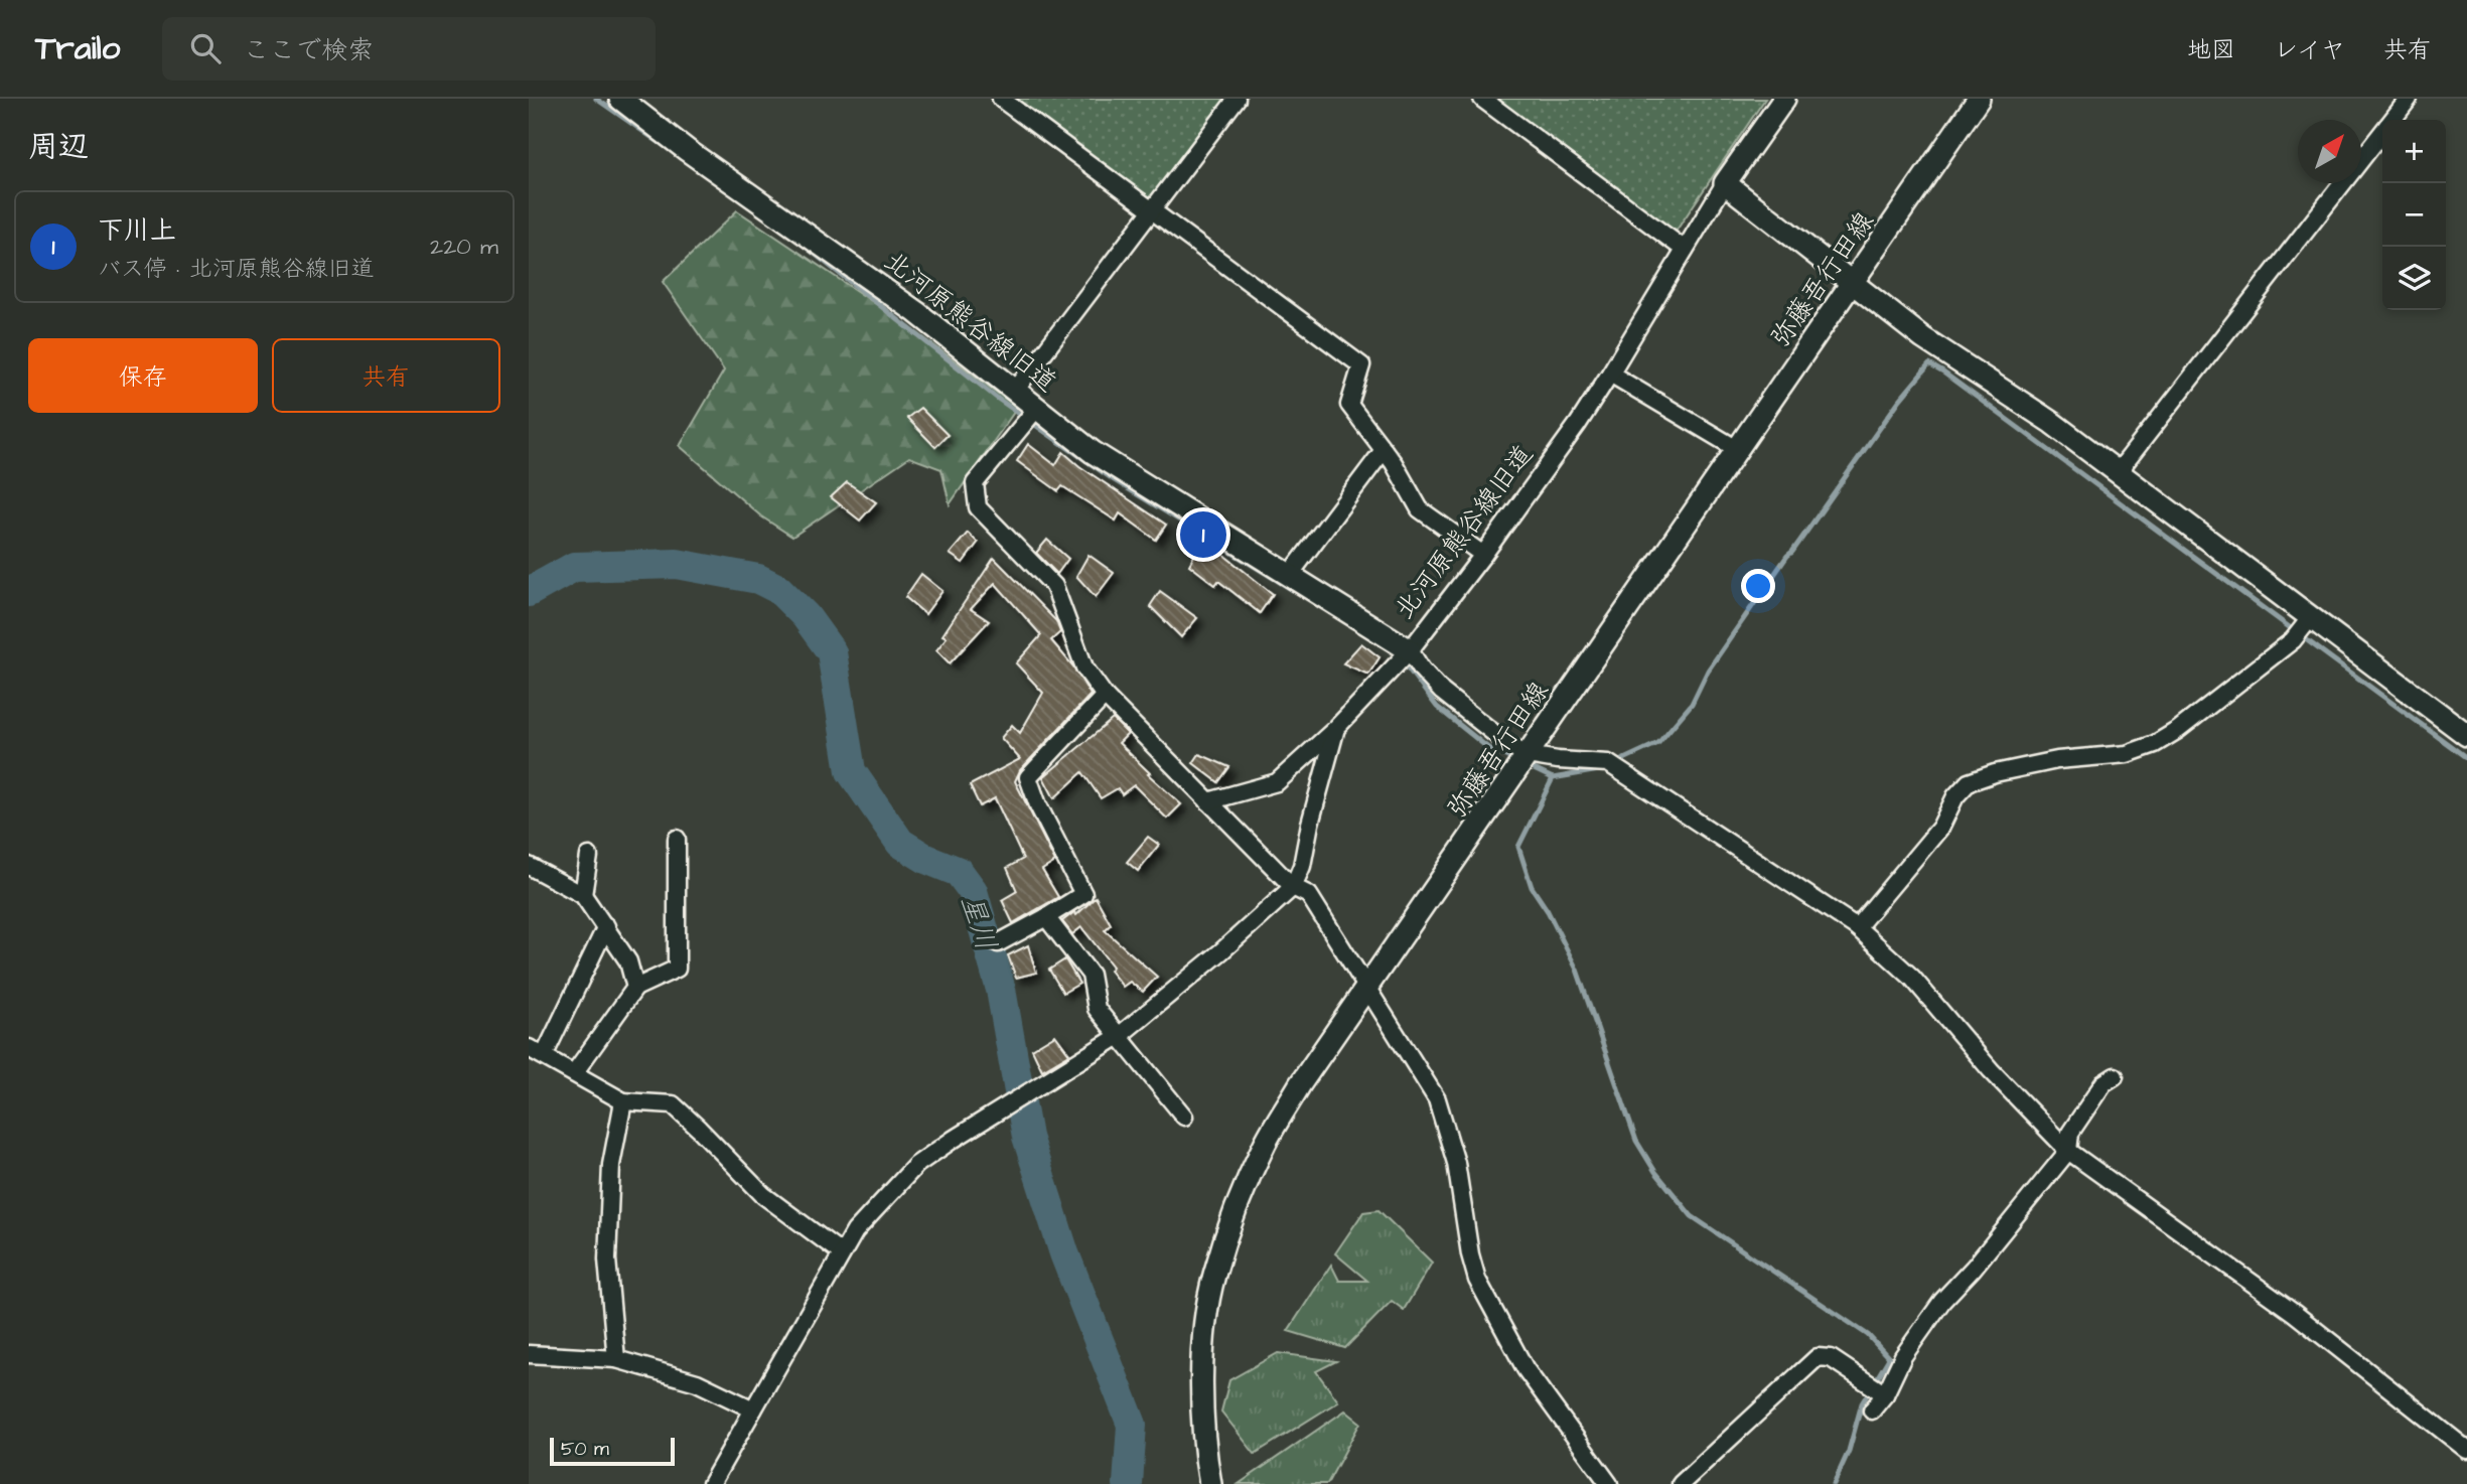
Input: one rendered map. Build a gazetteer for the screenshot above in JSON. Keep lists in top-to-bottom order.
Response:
{
  "streets": {
    "street": ["弥藤吾行田線", "北河原熊谷線旧道"]
  },
  "water": ["星川"],
  "scale_bar": "50 m",
  "north": "top right",
  "page": {
    "header": "Trailo",
    "search": "ここで検索",
    "nav": ["地図", "レイヤ", "共有"],
    "heading": "周辺",
    "map_buttons": ["+", "−"],
    "list": [
      {
        "mark": "1",
        "name": "下川上",
        "note": "バス停 · 北河原熊谷線旧道",
        "value": "220 m"
      }
    ],
    "buttons": ["保存", "共有"],
    "pins": "1",
    "scale": "50 m"
  }
}
